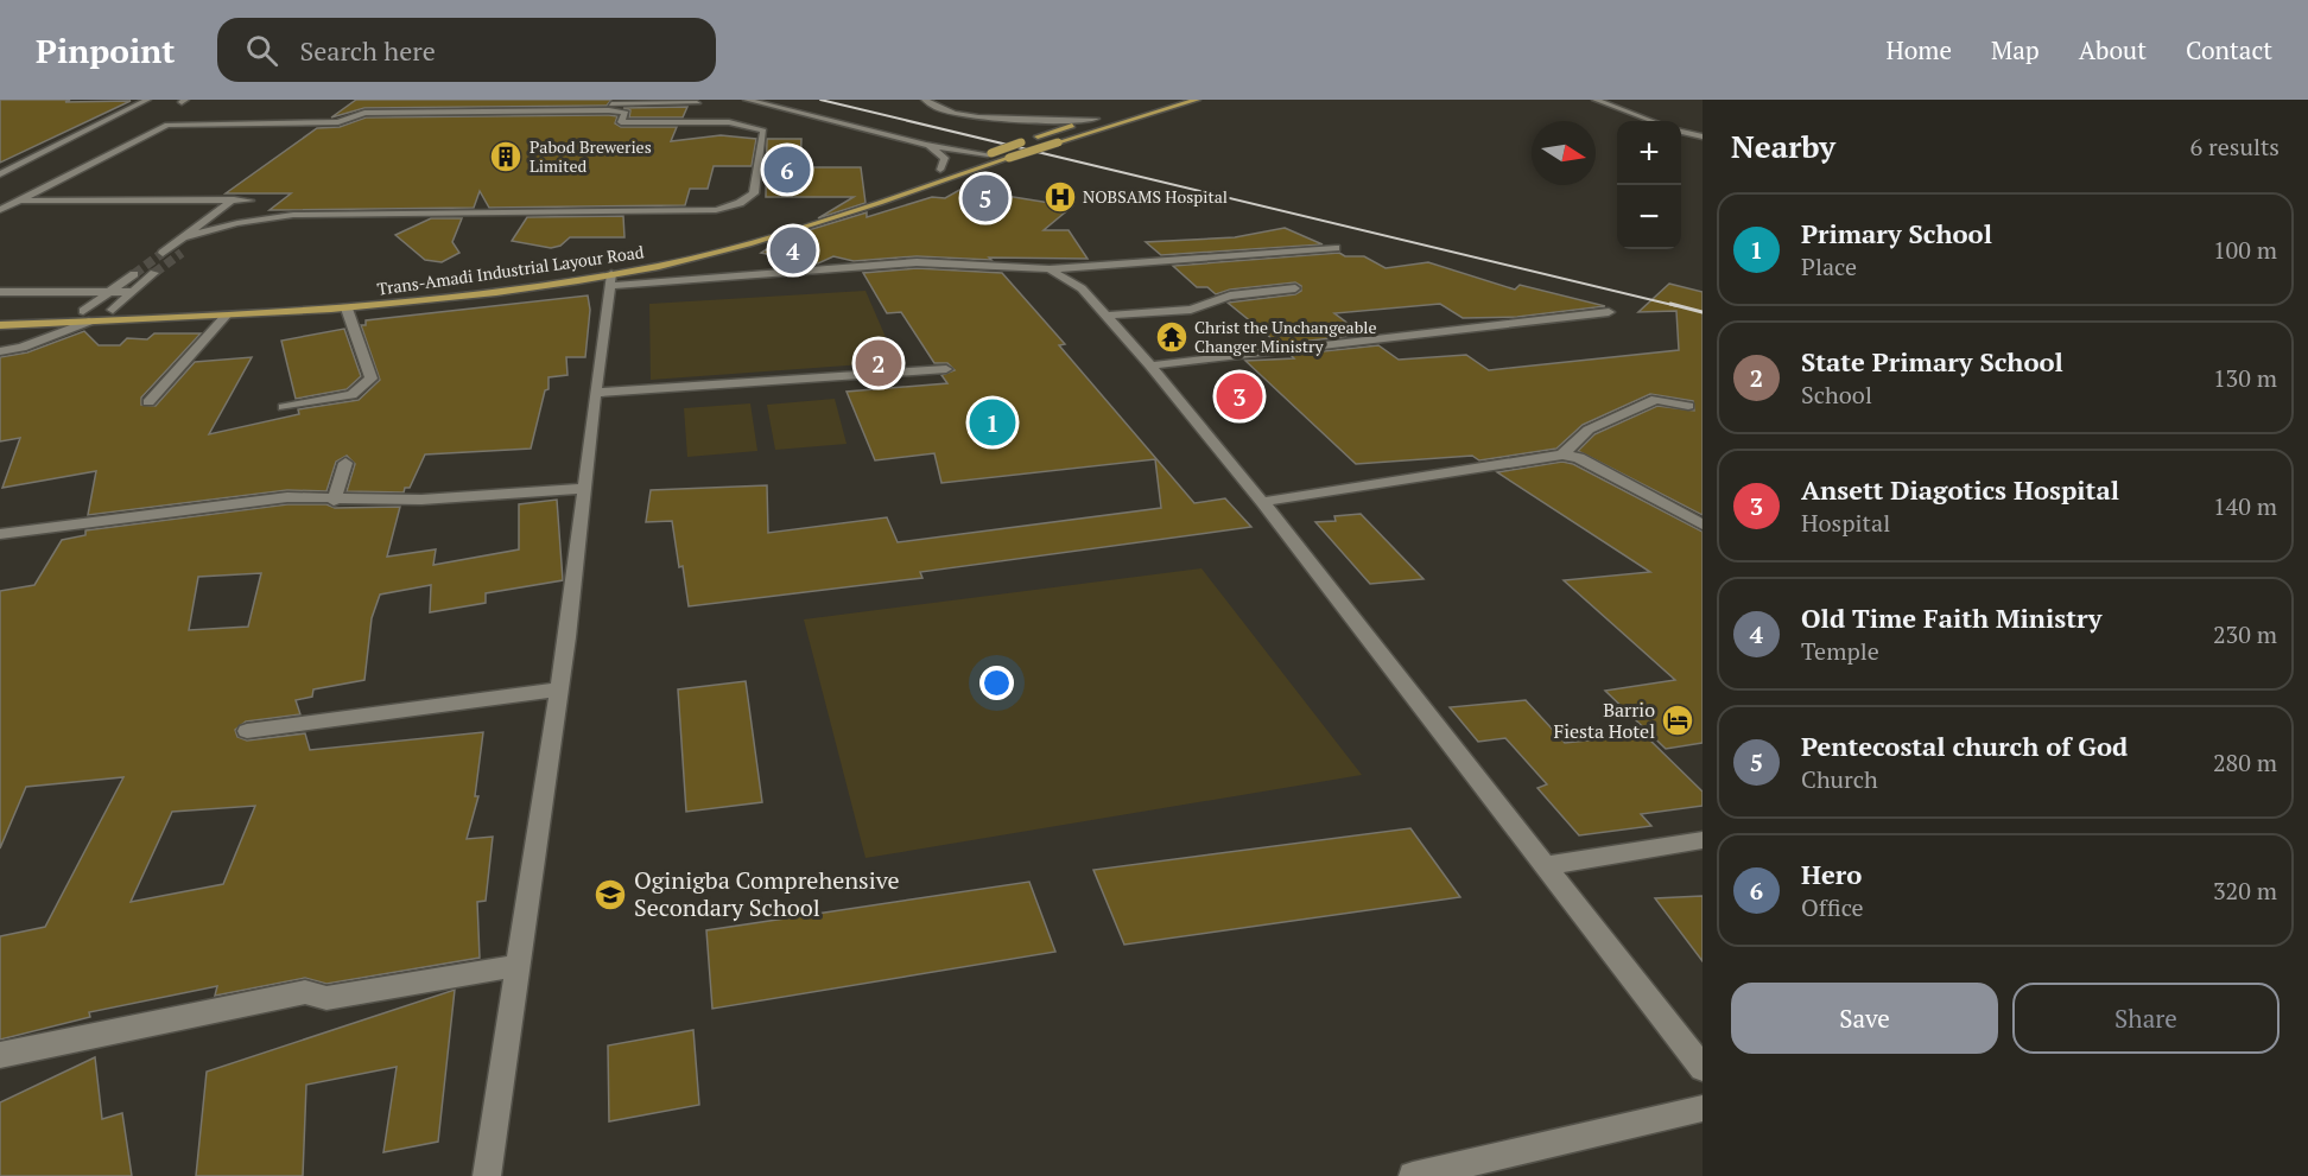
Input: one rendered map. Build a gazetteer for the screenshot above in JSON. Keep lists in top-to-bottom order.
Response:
{
  "streets": {
    "main road": ["Trans-Amadi Industrial Layour Road"]
  },
  "places": {
    "building": ["Pabod Breweries Limited"],
    "hospital": ["NOBSAMS Hospital"],
    "temple": ["Christ the Unchangeable Changer Ministry"],
    "hotel": ["Barrio Fiesta Hotel"],
    "school or university": ["Oginigba Comprehensive Secondary School"]
  },
  "north": "right",
  "page": {
    "header": "Pinpoint",
    "search": "Search here",
    "nav": [
      "Home",
      "Map",
      "About",
      "Contact"
    ],
    "heading": ["Nearby", "6 results"],
    "map_buttons": ["+", "−"],
    "pins": [
      "6",
      "5",
      "4",
      "2",
      "3",
      "1"
    ],
    "list": [
      {
        "mark": "1",
        "name": "Primary School",
        "note": "Place",
        "value": "100 m"
      },
      {
        "mark": "2",
        "name": "State Primary School",
        "note": "School",
        "value": "130 m"
      },
      {
        "mark": "3",
        "name": "Ansett Diagotics Hospital",
        "note": "Hospital",
        "value": "140 m"
      },
      {
        "mark": "4",
        "name": "Old Time Faith Ministry",
        "note": "Temple",
        "value": "230 m"
      },
      {
        "mark": "5",
        "name": "Pentecostal church of God",
        "note": "Church",
        "value": "280 m"
      },
      {
        "mark": "6",
        "name": "Hero",
        "note": "Office",
        "value": "320 m"
      }
    ],
    "buttons": ["Save", "Share"]
  }
}
